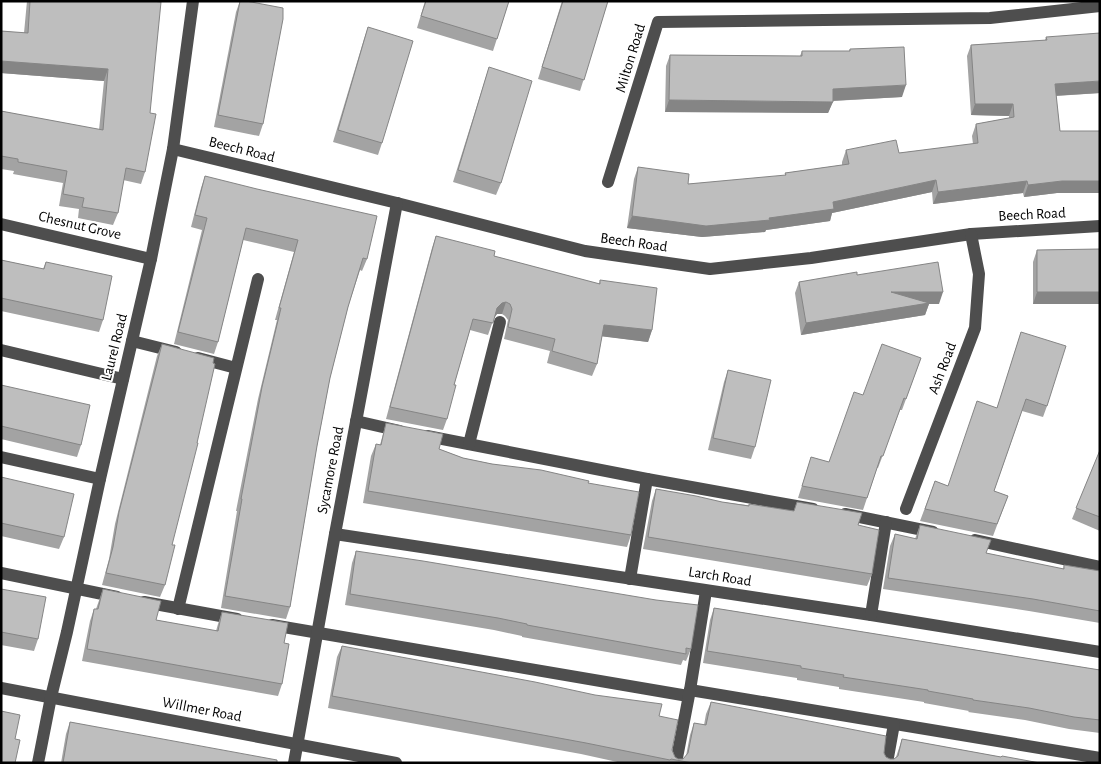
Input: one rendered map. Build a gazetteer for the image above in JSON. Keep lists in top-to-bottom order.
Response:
{
  "streets": {
    "street": [
      "Milton Road",
      "Beech Road",
      "Chesnut Grove",
      "Laurel Road",
      "Ash Road",
      "Sycamore Road",
      "Larch Road",
      "Willmer Road"
    ]
  },
  "crossings": [
    ["Beech Road", "Laurel Road"],
    ["Beech Road", "Ash Road"],
    ["Beech Road", "Sycamore Road"],
    ["Chesnut Grove", "Laurel Road"],
    ["Laurel Road", "Willmer Road"],
    ["Sycamore Road", "Larch Road"],
    ["Sycamore Road", "Willmer Road"]
  ]
}
